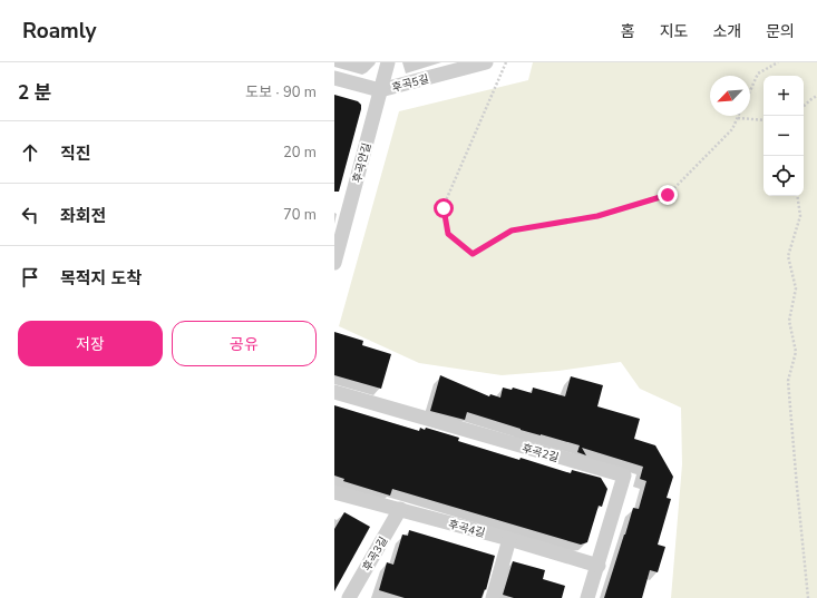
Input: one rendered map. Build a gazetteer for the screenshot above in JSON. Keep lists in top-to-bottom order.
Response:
{
  "streets": {
    "street": [
      "후곡5길",
      "후곡안길",
      "후곡2길",
      "후곡4길",
      "후곡3길"
    ]
  },
  "crossings": [
    ["후곡5길", "후곡안길"],
    ["후곡2길", "후곡4길"],
    ["후곡4길", "후곡3길"]
  ],
  "north": "bottom left",
  "page": {
    "header": "Roamly",
    "nav": [
      "홈",
      "지도",
      "소개",
      "문의"
    ],
    "heading": ["2 분", "도보 · 90 m"],
    "map_buttons": ["+", "−"],
    "list": [
      ["직진", "20 m"],
      ["좌회전", "70 m"],
      "목적지 도착"
    ],
    "buttons": ["저장", "공유"]
  }
}
